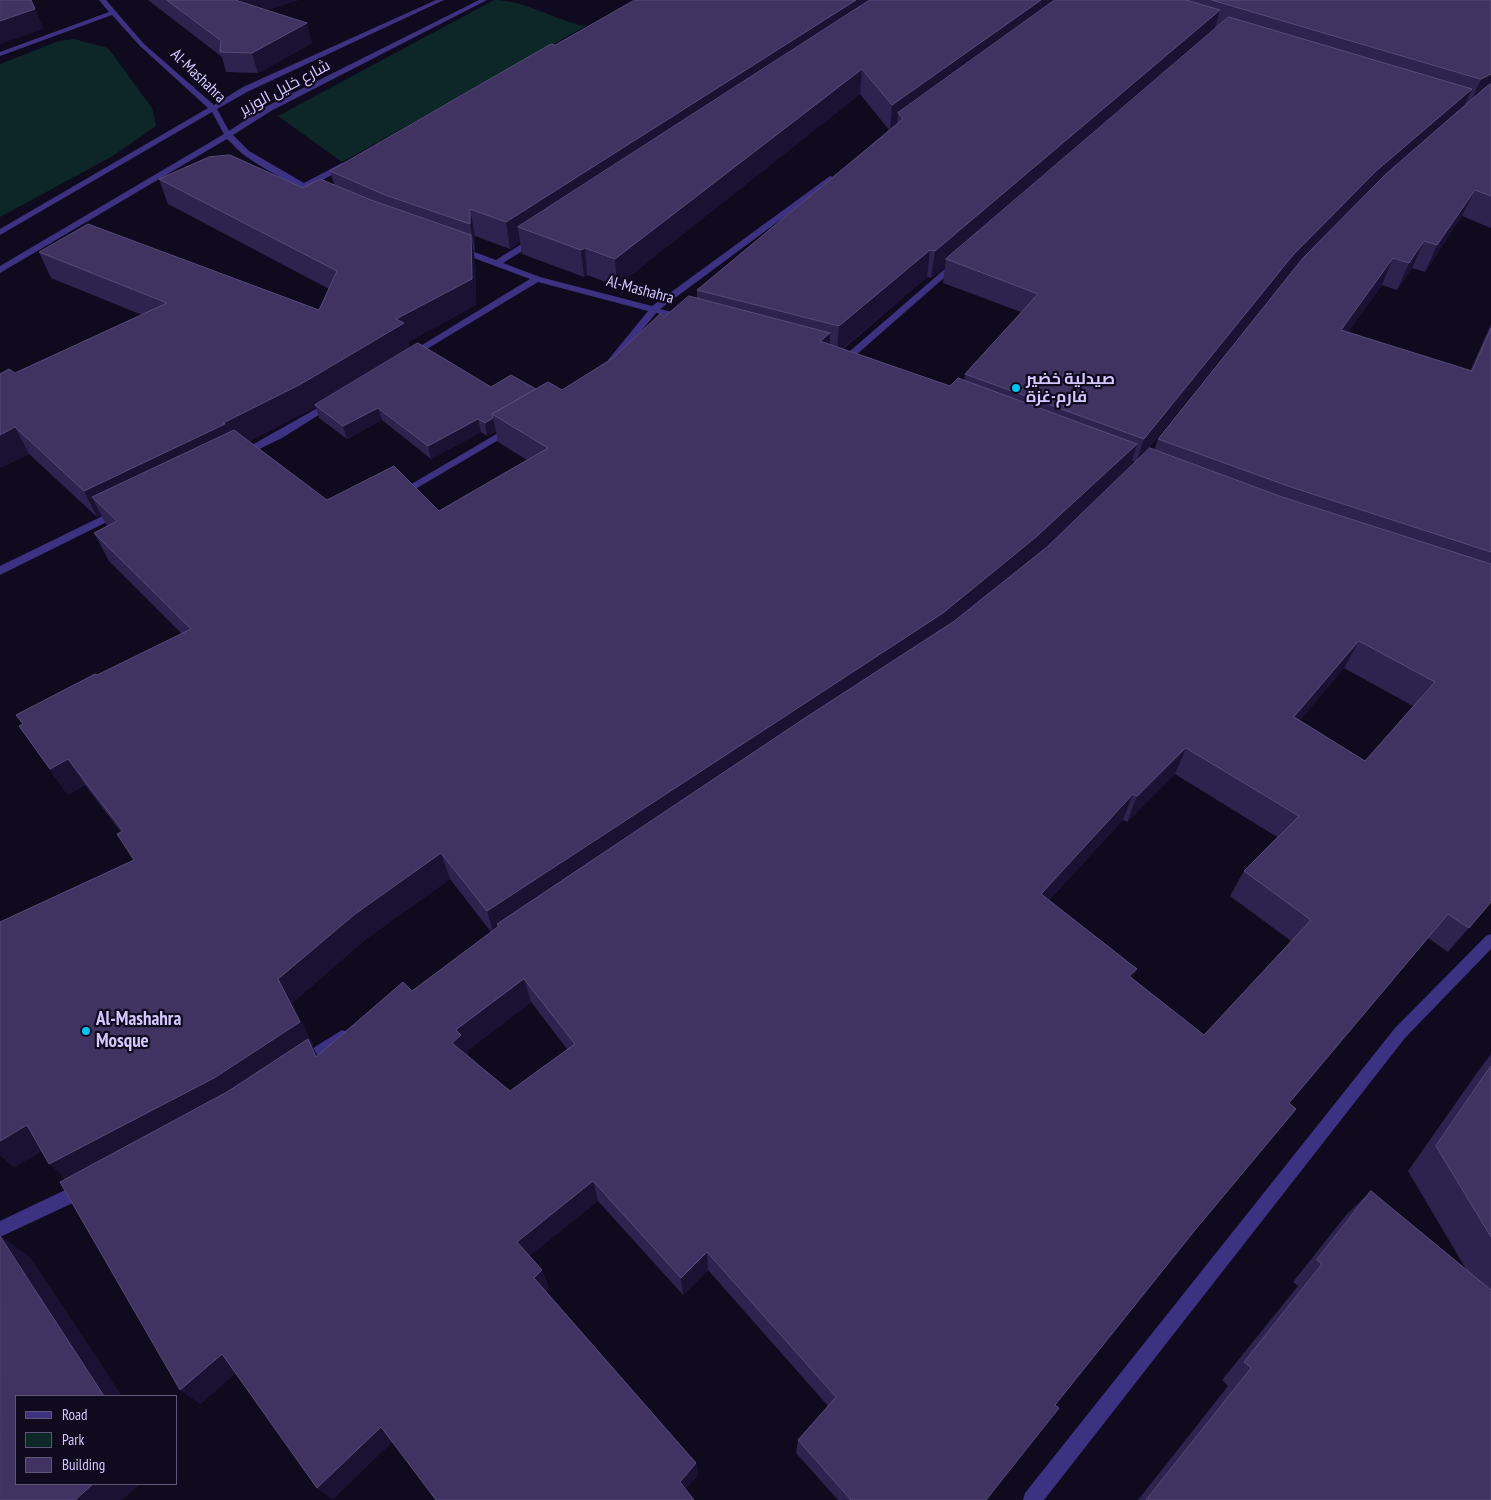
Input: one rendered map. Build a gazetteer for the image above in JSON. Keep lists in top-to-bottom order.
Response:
{
  "streets": {
    "street": ["Al-Mashahra", "شارع خليل الوزير"]
  },
  "crossings": [
    ["Al-Mashahra", "شارع خليل الوزير"]
  ],
  "places": ["صيدلية خضير فارم-غزة", "Al-Mashahra Mosque"],
  "legend": ["Road", "Park", "Building"]
}
